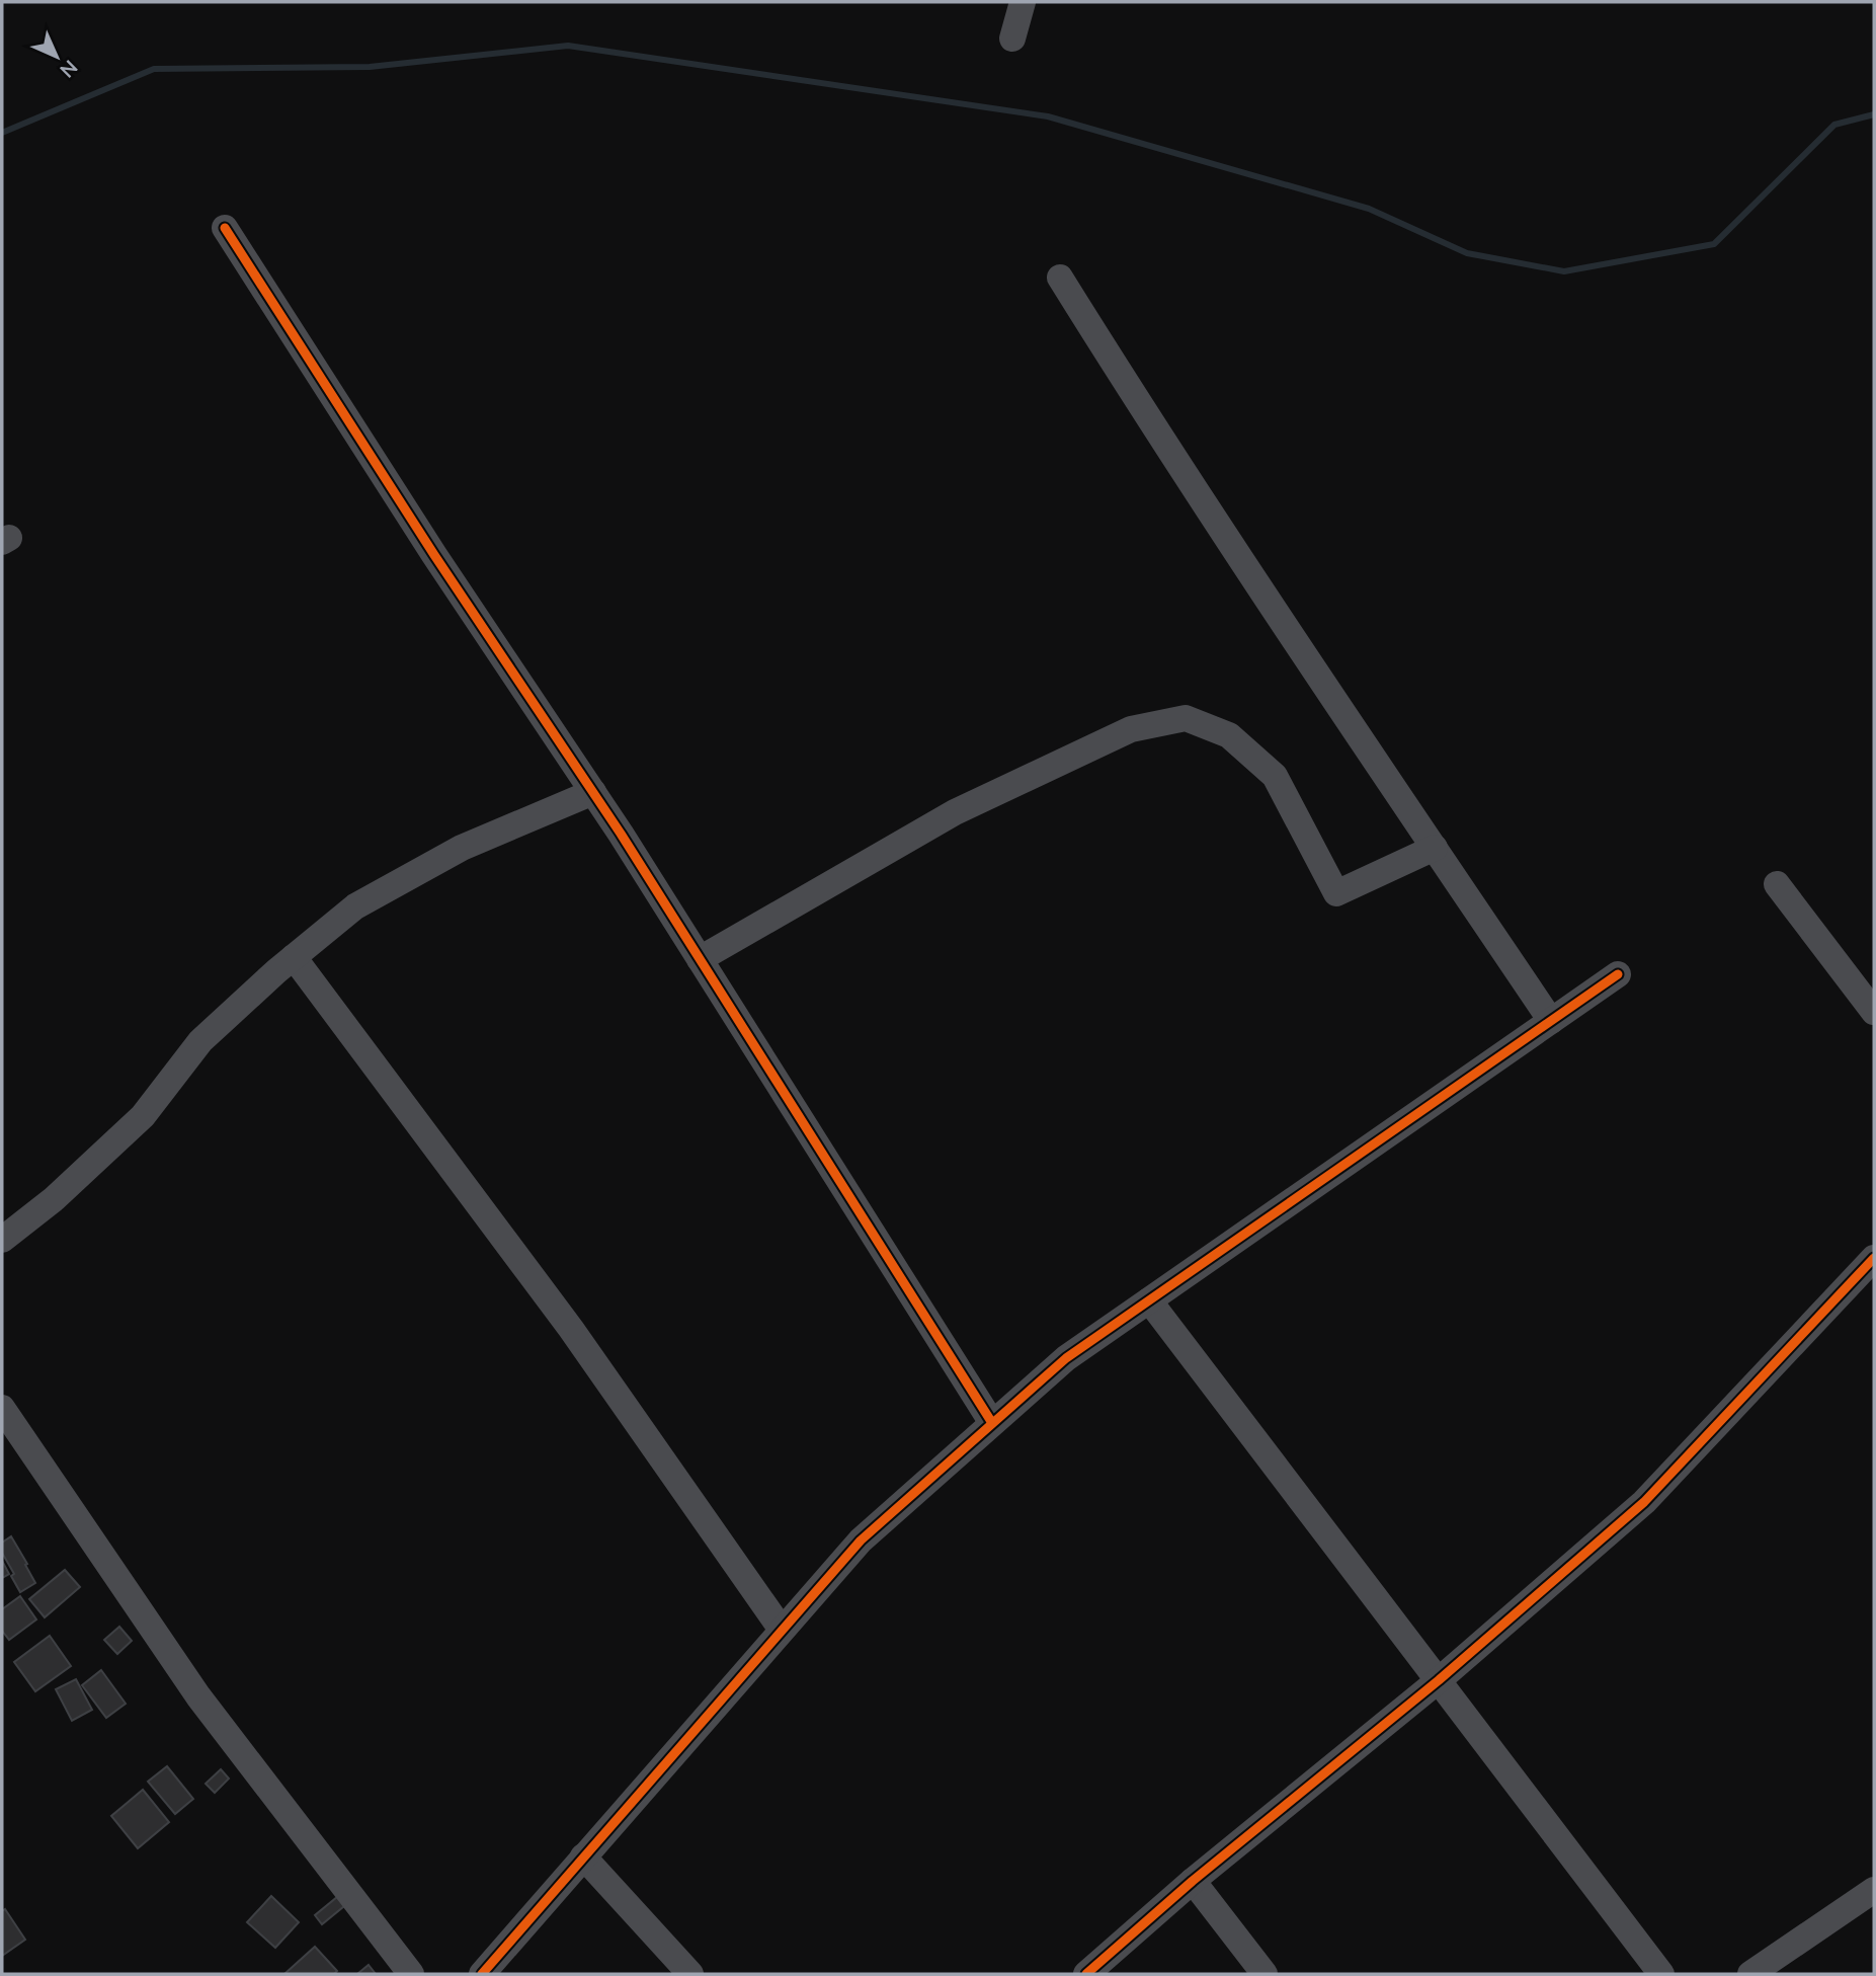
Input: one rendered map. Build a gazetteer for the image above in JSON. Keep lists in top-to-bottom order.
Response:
{
  "north": "bottom right"
}
